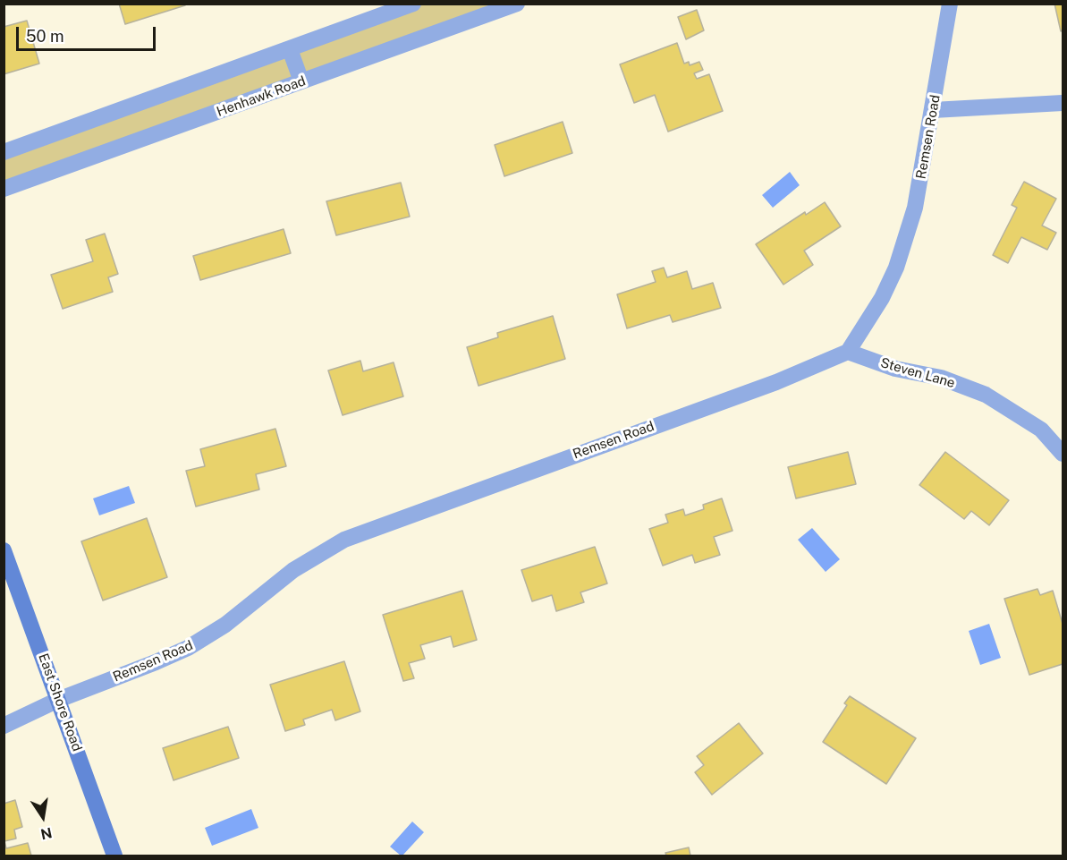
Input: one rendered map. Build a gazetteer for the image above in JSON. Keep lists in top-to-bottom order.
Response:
{
  "streets": {
    "main road": ["East Shore Road"],
    "street": ["Henhawk Road", "Remsen Road", "Steven Lane"]
  },
  "crossings": [
    ["Remsen Road", "Steven Lane"],
    ["Remsen Road", "East Shore Road"]
  ],
  "scale_bar": "50 m",
  "north": "bottom"
}
